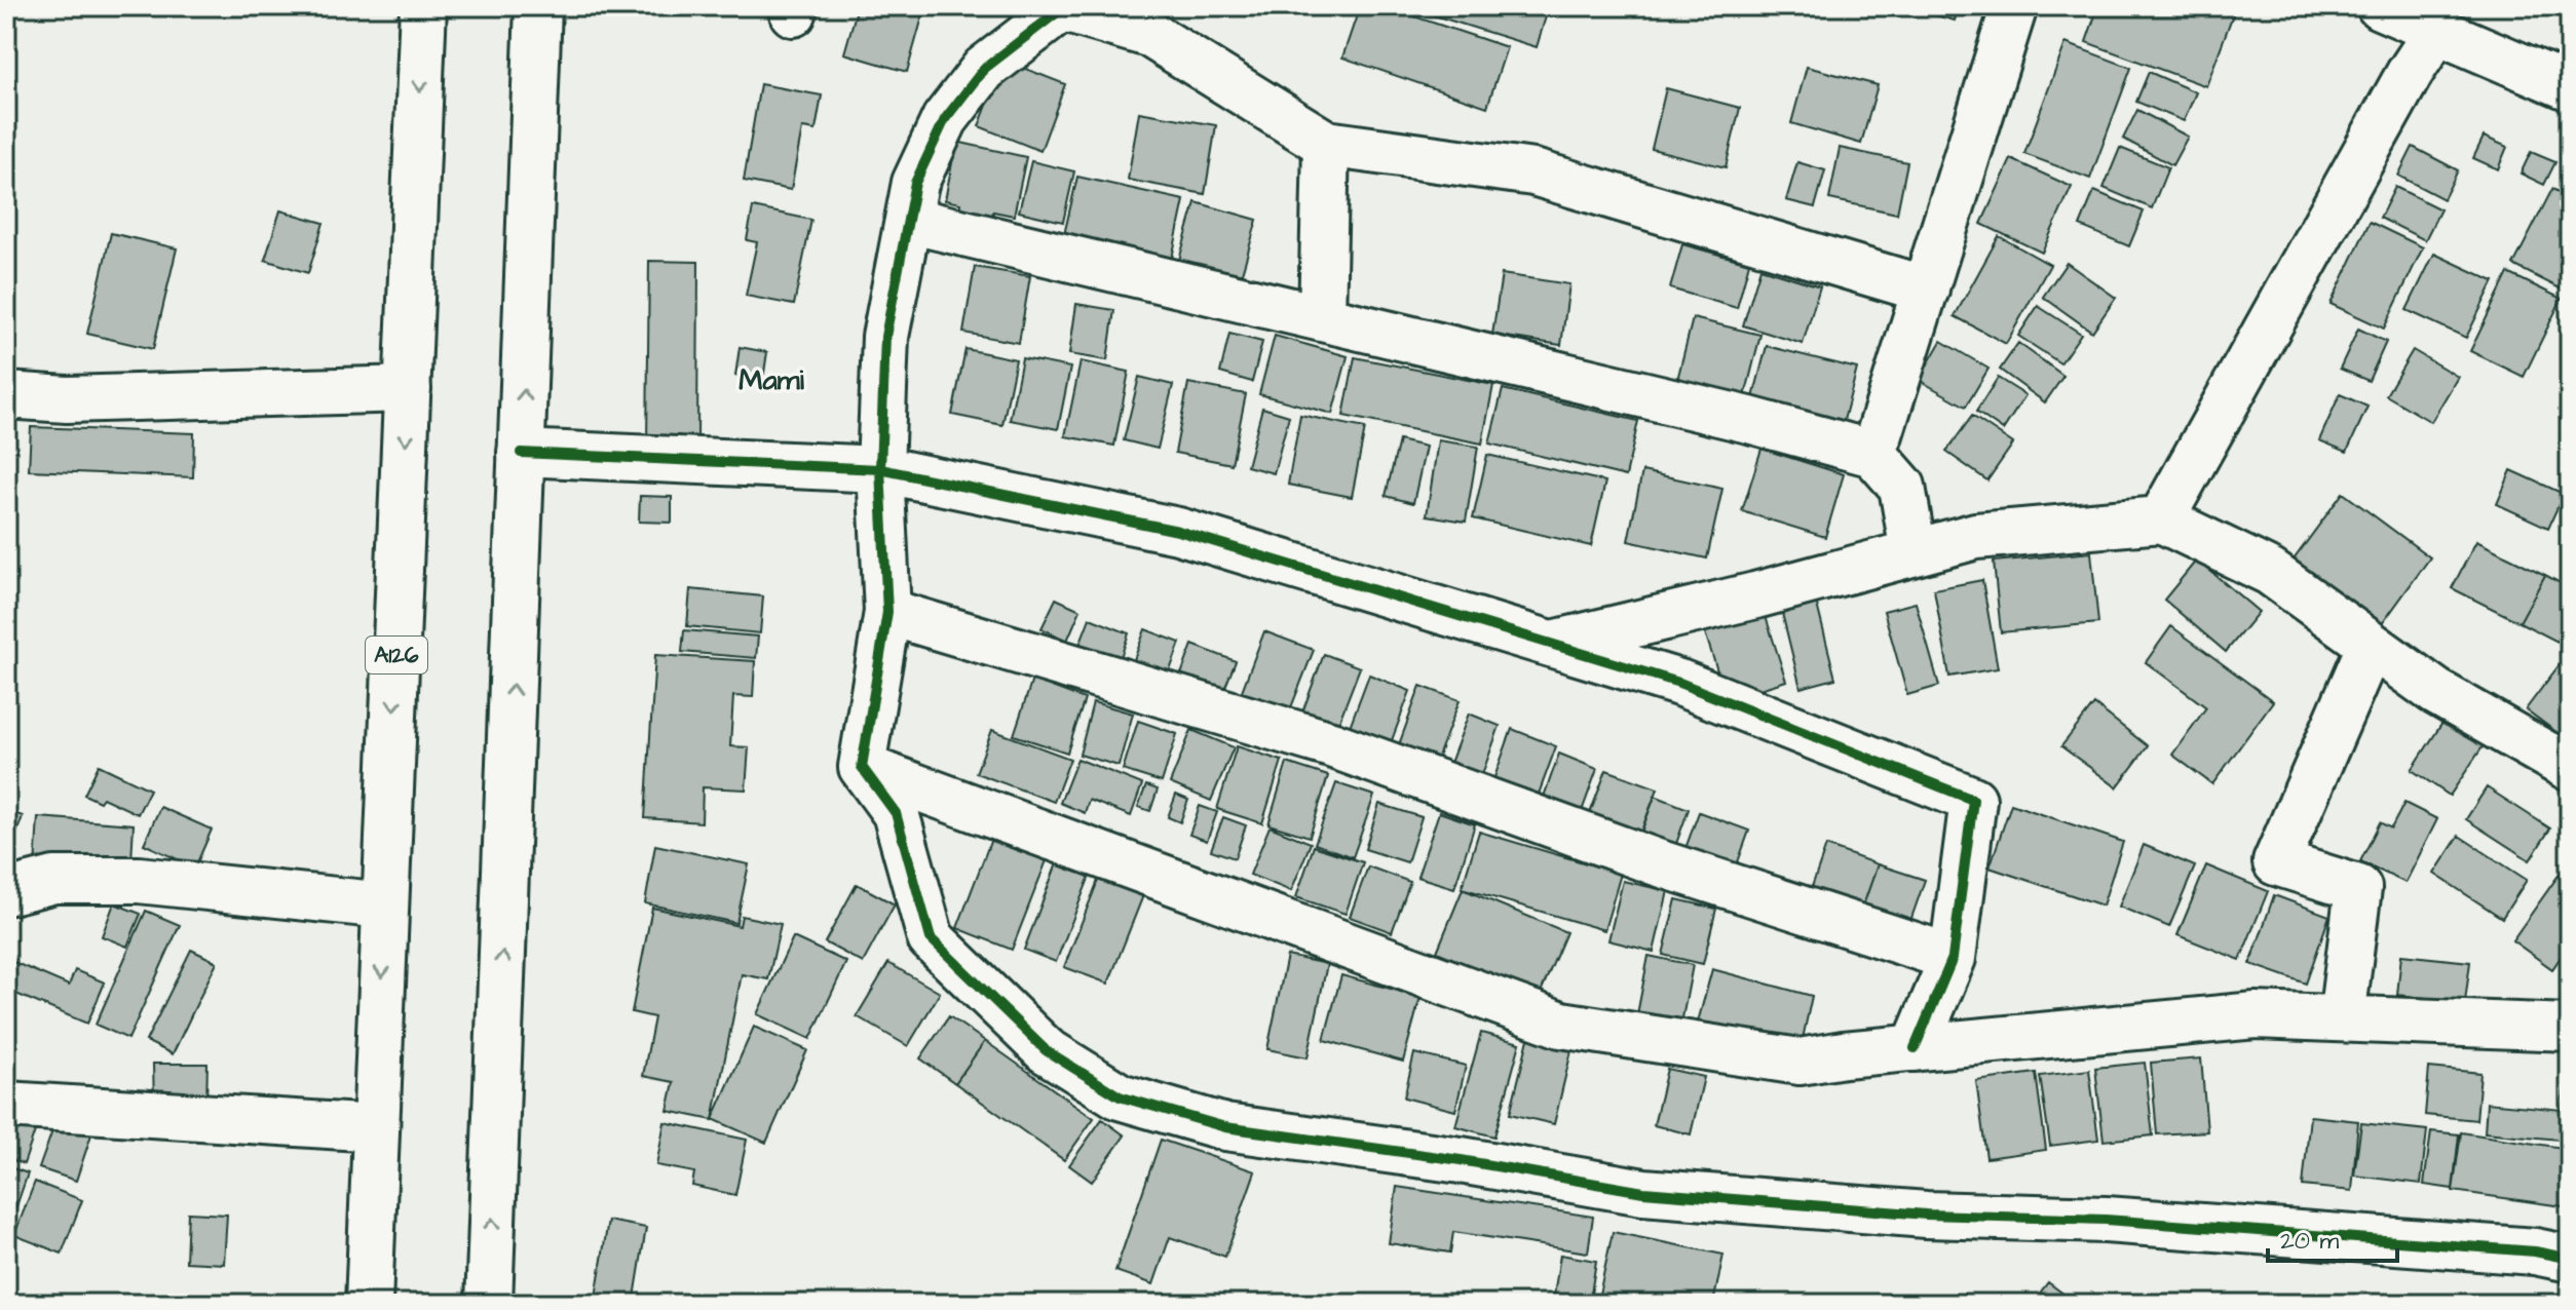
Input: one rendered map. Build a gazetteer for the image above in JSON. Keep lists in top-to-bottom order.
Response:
{
  "streets": {
    "main road": ["A126"]
  },
  "districts": ["Mami"],
  "scale_bar": "20 m"
}
